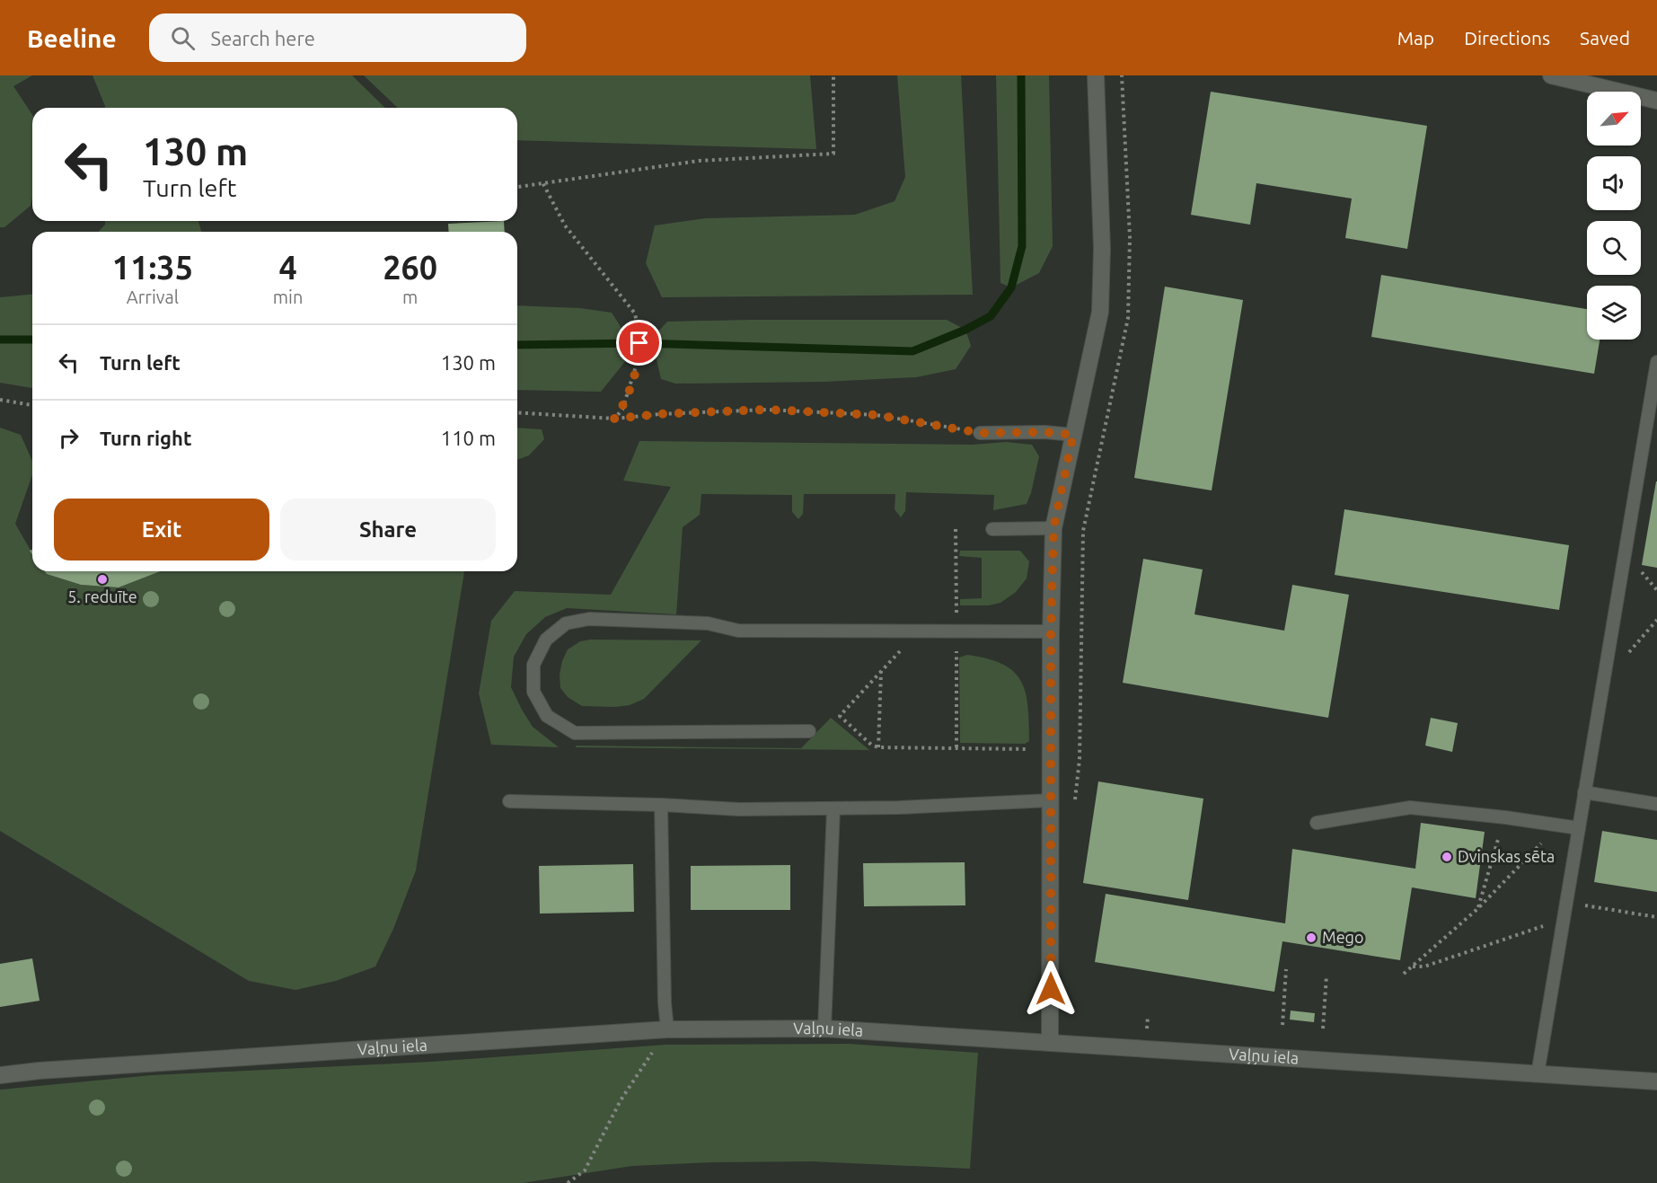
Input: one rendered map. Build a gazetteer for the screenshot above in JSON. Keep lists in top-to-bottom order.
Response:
{
  "streets": {
    "street": ["Vaļņu iela"]
  },
  "places": ["5. reduīte", "Dvinskas sēta", "Mego"],
  "north": "top right",
  "page": {
    "header": "Beeline",
    "search": "Search here",
    "nav": ["Map", "Directions", "Saved"],
    "turn": ["130 m", "Turn left"],
    "eta": [
      "11:35",
      "Arrival",
      "4",
      "min",
      "260",
      "m"
    ],
    "list": [
      {
        "name": "Turn left",
        "value": "130 m"
      },
      {
        "name": "Turn right",
        "value": "110 m"
      }
    ],
    "buttons": ["Exit", "Share"]
  }
}
